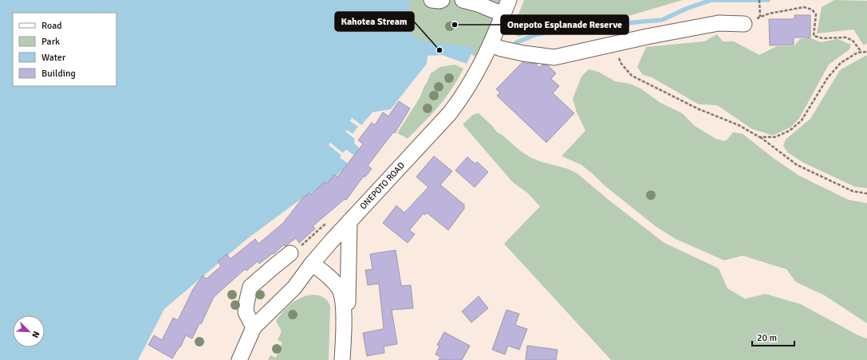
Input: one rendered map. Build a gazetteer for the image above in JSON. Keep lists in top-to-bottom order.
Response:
{
  "streets": {
    "street": ["ONEPOTO ROAD"]
  },
  "places": ["Onepoto Esplanade Reserve", "Kahotea Stream"],
  "legend": [
    "Road",
    "Park",
    "Water",
    "Building"
  ],
  "scale_bar": "20 m",
  "north": "bottom right"
}
